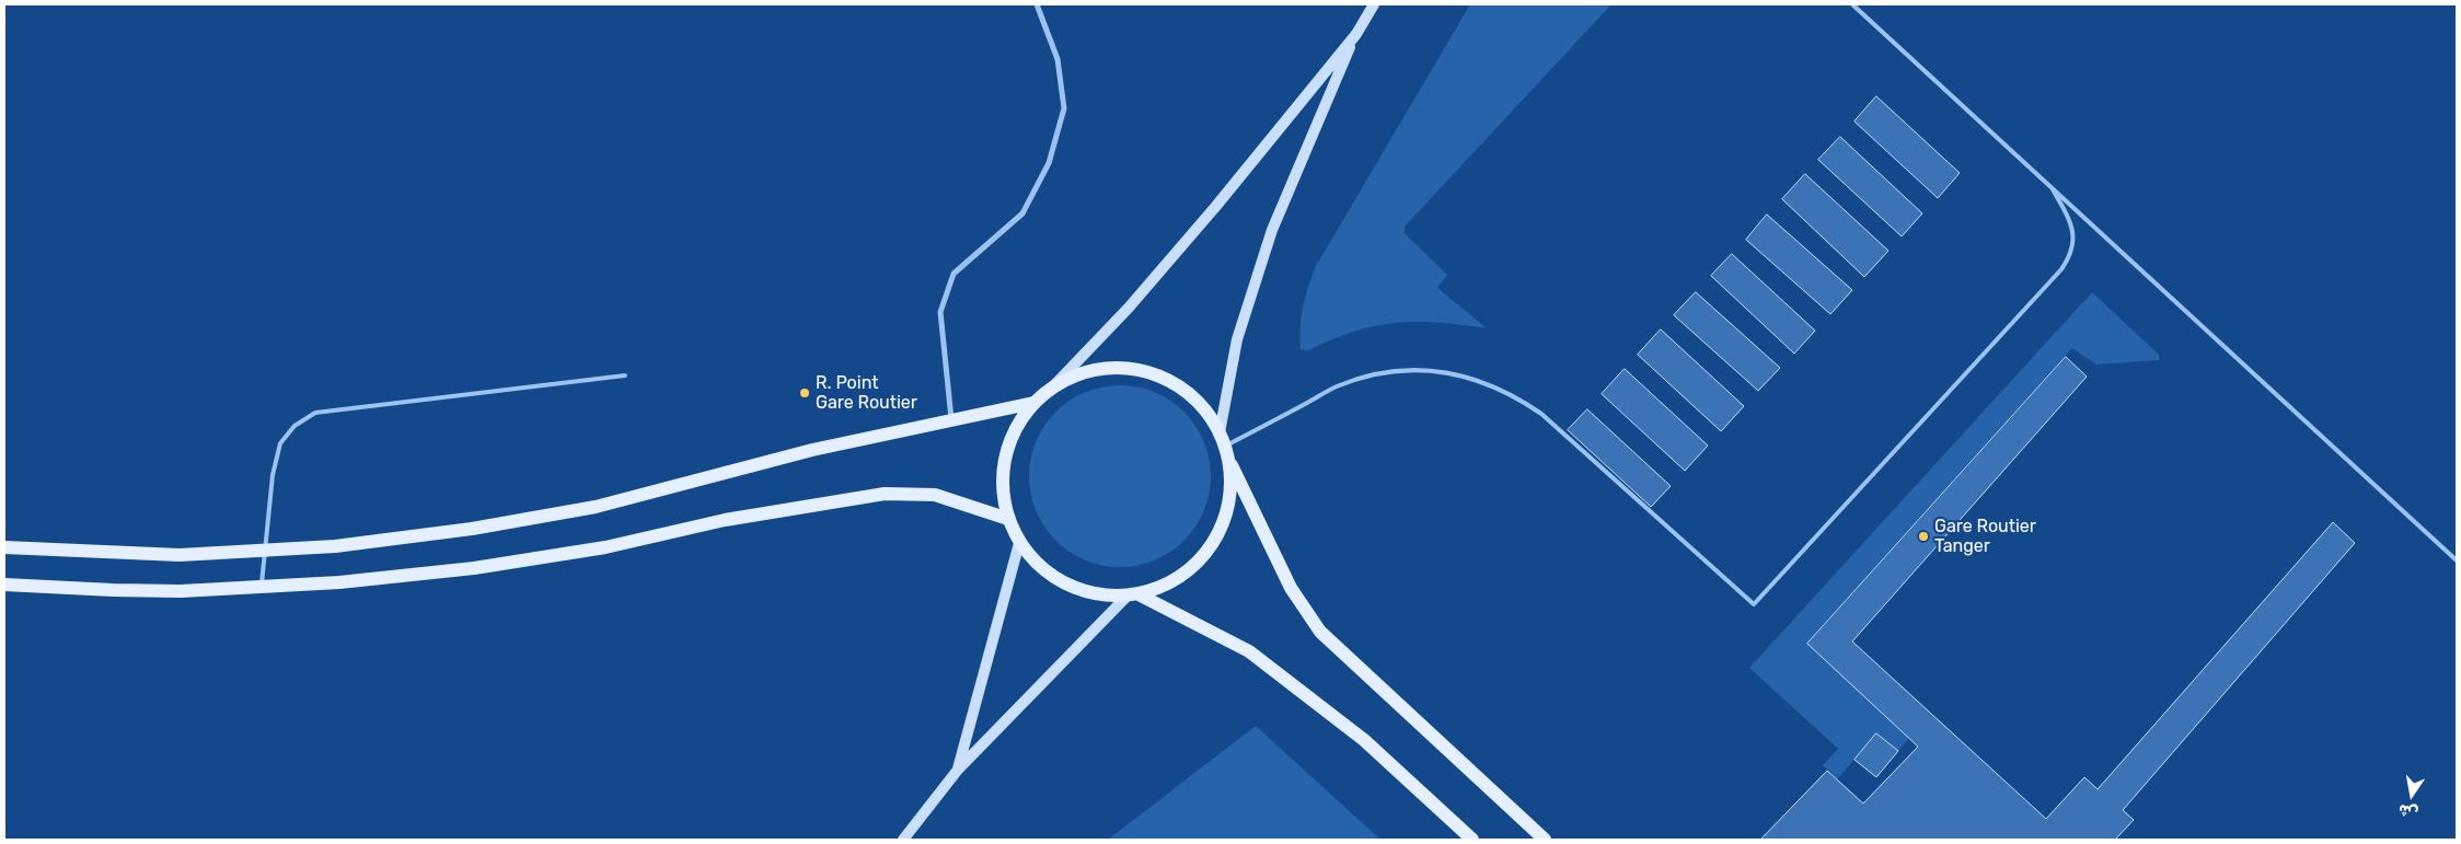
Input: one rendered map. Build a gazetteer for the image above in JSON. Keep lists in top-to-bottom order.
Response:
{
  "places": ["R. Point Gare Routier", "Gare Routier Tanger"],
  "north": "bottom"
}
